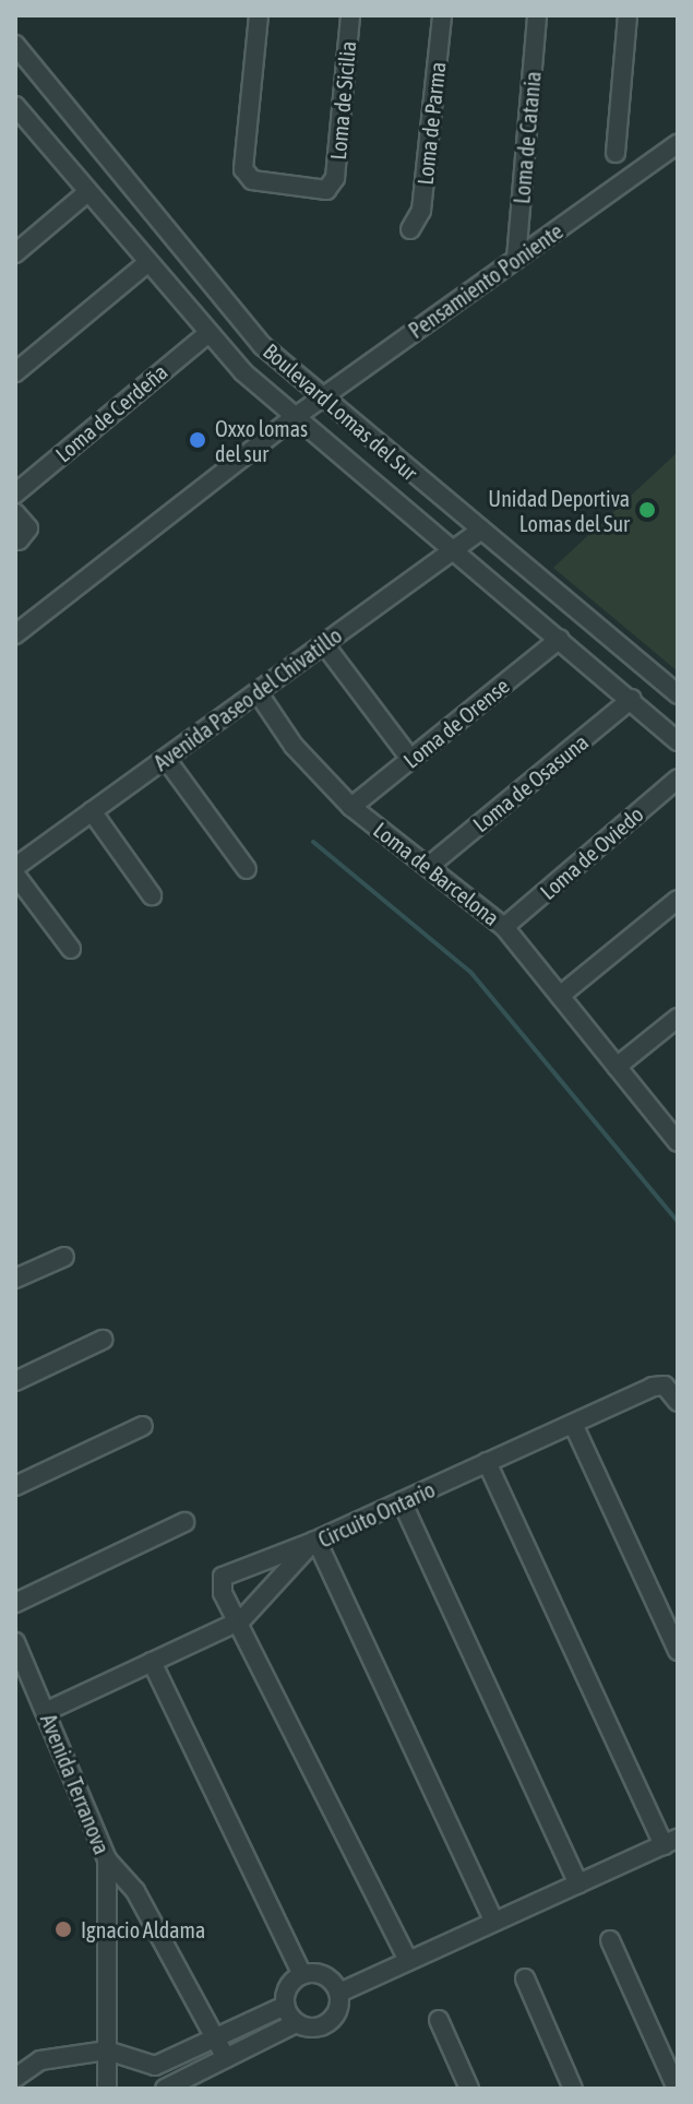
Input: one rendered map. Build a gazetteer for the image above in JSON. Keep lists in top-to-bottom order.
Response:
{
  "streets": {
    "street": [
      "Loma de Sicilia",
      "Loma de Parma",
      "Loma de Catania",
      "Pensamiento Poniente",
      "Boulevard Lomas del Sur",
      "Loma de Cerdeña",
      "Avenida Paseo del Chivatillo",
      "Loma de Orense",
      "Loma de Osasuna",
      "Loma de Oviedo",
      "Loma de Barcelona",
      "Circuito Ontario",
      "Avenida Terranova"
    ]
  },
  "crossings": [
    ["Loma de Catania", "Pensamiento Poniente"],
    ["Pensamiento Poniente", "Boulevard Lomas del Sur"],
    ["Boulevard Lomas del Sur", "Loma de Cerdeña"],
    ["Boulevard Lomas del Sur", "Avenida Paseo del Chivatillo"],
    ["Boulevard Lomas del Sur", "Loma de Orense"],
    ["Boulevard Lomas del Sur", "Loma de Osasuna"],
    ["Avenida Paseo del Chivatillo", "Loma de Barcelona"],
    ["Loma de Orense", "Loma de Barcelona"],
    ["Loma de Osasuna", "Loma de Barcelona"],
    ["Loma de Oviedo", "Loma de Barcelona"],
    ["Circuito Ontario", "Avenida Terranova"]
  ],
  "places": ["Oxxo lomas del sur", "Unidad Deportiva Lomas del Sur", "Ignacio Aldama"]
}
